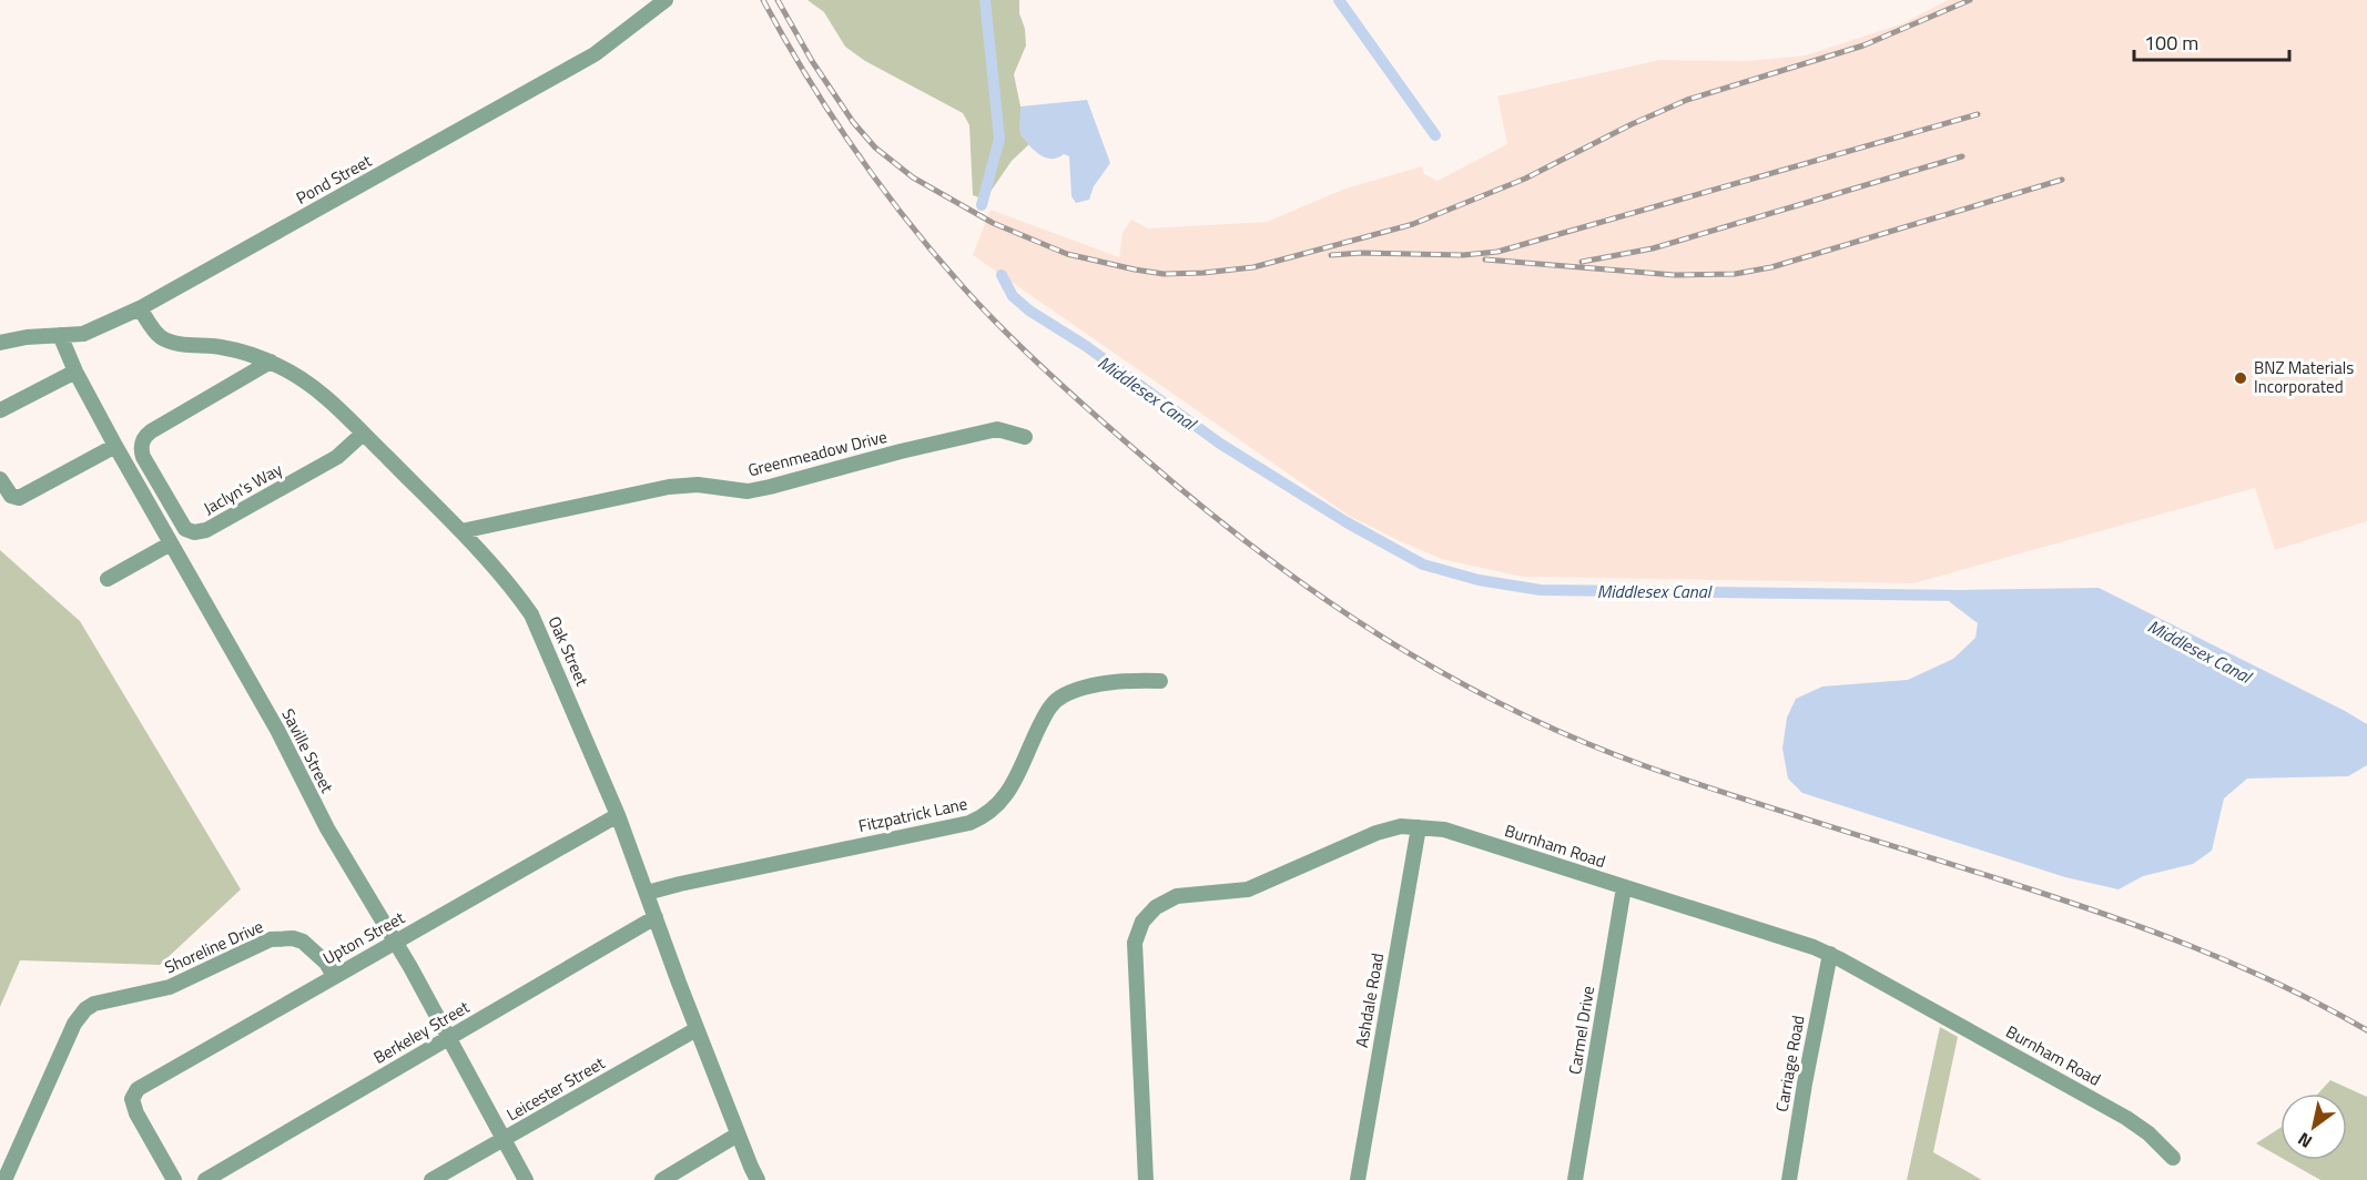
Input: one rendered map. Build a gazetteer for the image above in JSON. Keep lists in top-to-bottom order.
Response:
{
  "streets": {
    "street": [
      "Pond Street",
      "Greenmeadow Drive",
      "Jaclyn's Way",
      "Oak Street",
      "Saville Street",
      "Fitzpatrick Lane",
      "Burnham Road",
      "Upton Street",
      "Shoreline Drive",
      "Ashdale Road",
      "Carmel Drive",
      "Berkeley Street",
      "Carriage Road",
      "Leicester Street"
    ]
  },
  "crossings": [
    ["Pond Street", "Oak Street"],
    ["Pond Street", "Saville Street"],
    ["Greenmeadow Drive", "Oak Street"],
    ["Jaclyn's Way", "Oak Street"],
    ["Oak Street", "Fitzpatrick Lane"],
    ["Oak Street", "Upton Street"],
    ["Oak Street", "Berkeley Street"],
    ["Oak Street", "Leicester Street"],
    ["Saville Street", "Upton Street"],
    ["Saville Street", "Berkeley Street"],
    ["Saville Street", "Leicester Street"],
    ["Burnham Road", "Ashdale Road"],
    ["Burnham Road", "Carmel Drive"],
    ["Burnham Road", "Carriage Road"],
    ["Upton Street", "Shoreline Drive"]
  ],
  "water": ["Middlesex Canal"],
  "places": ["BNZ Materials Incorporated"],
  "scale_bar": "100 m",
  "north": "bottom left"
}
